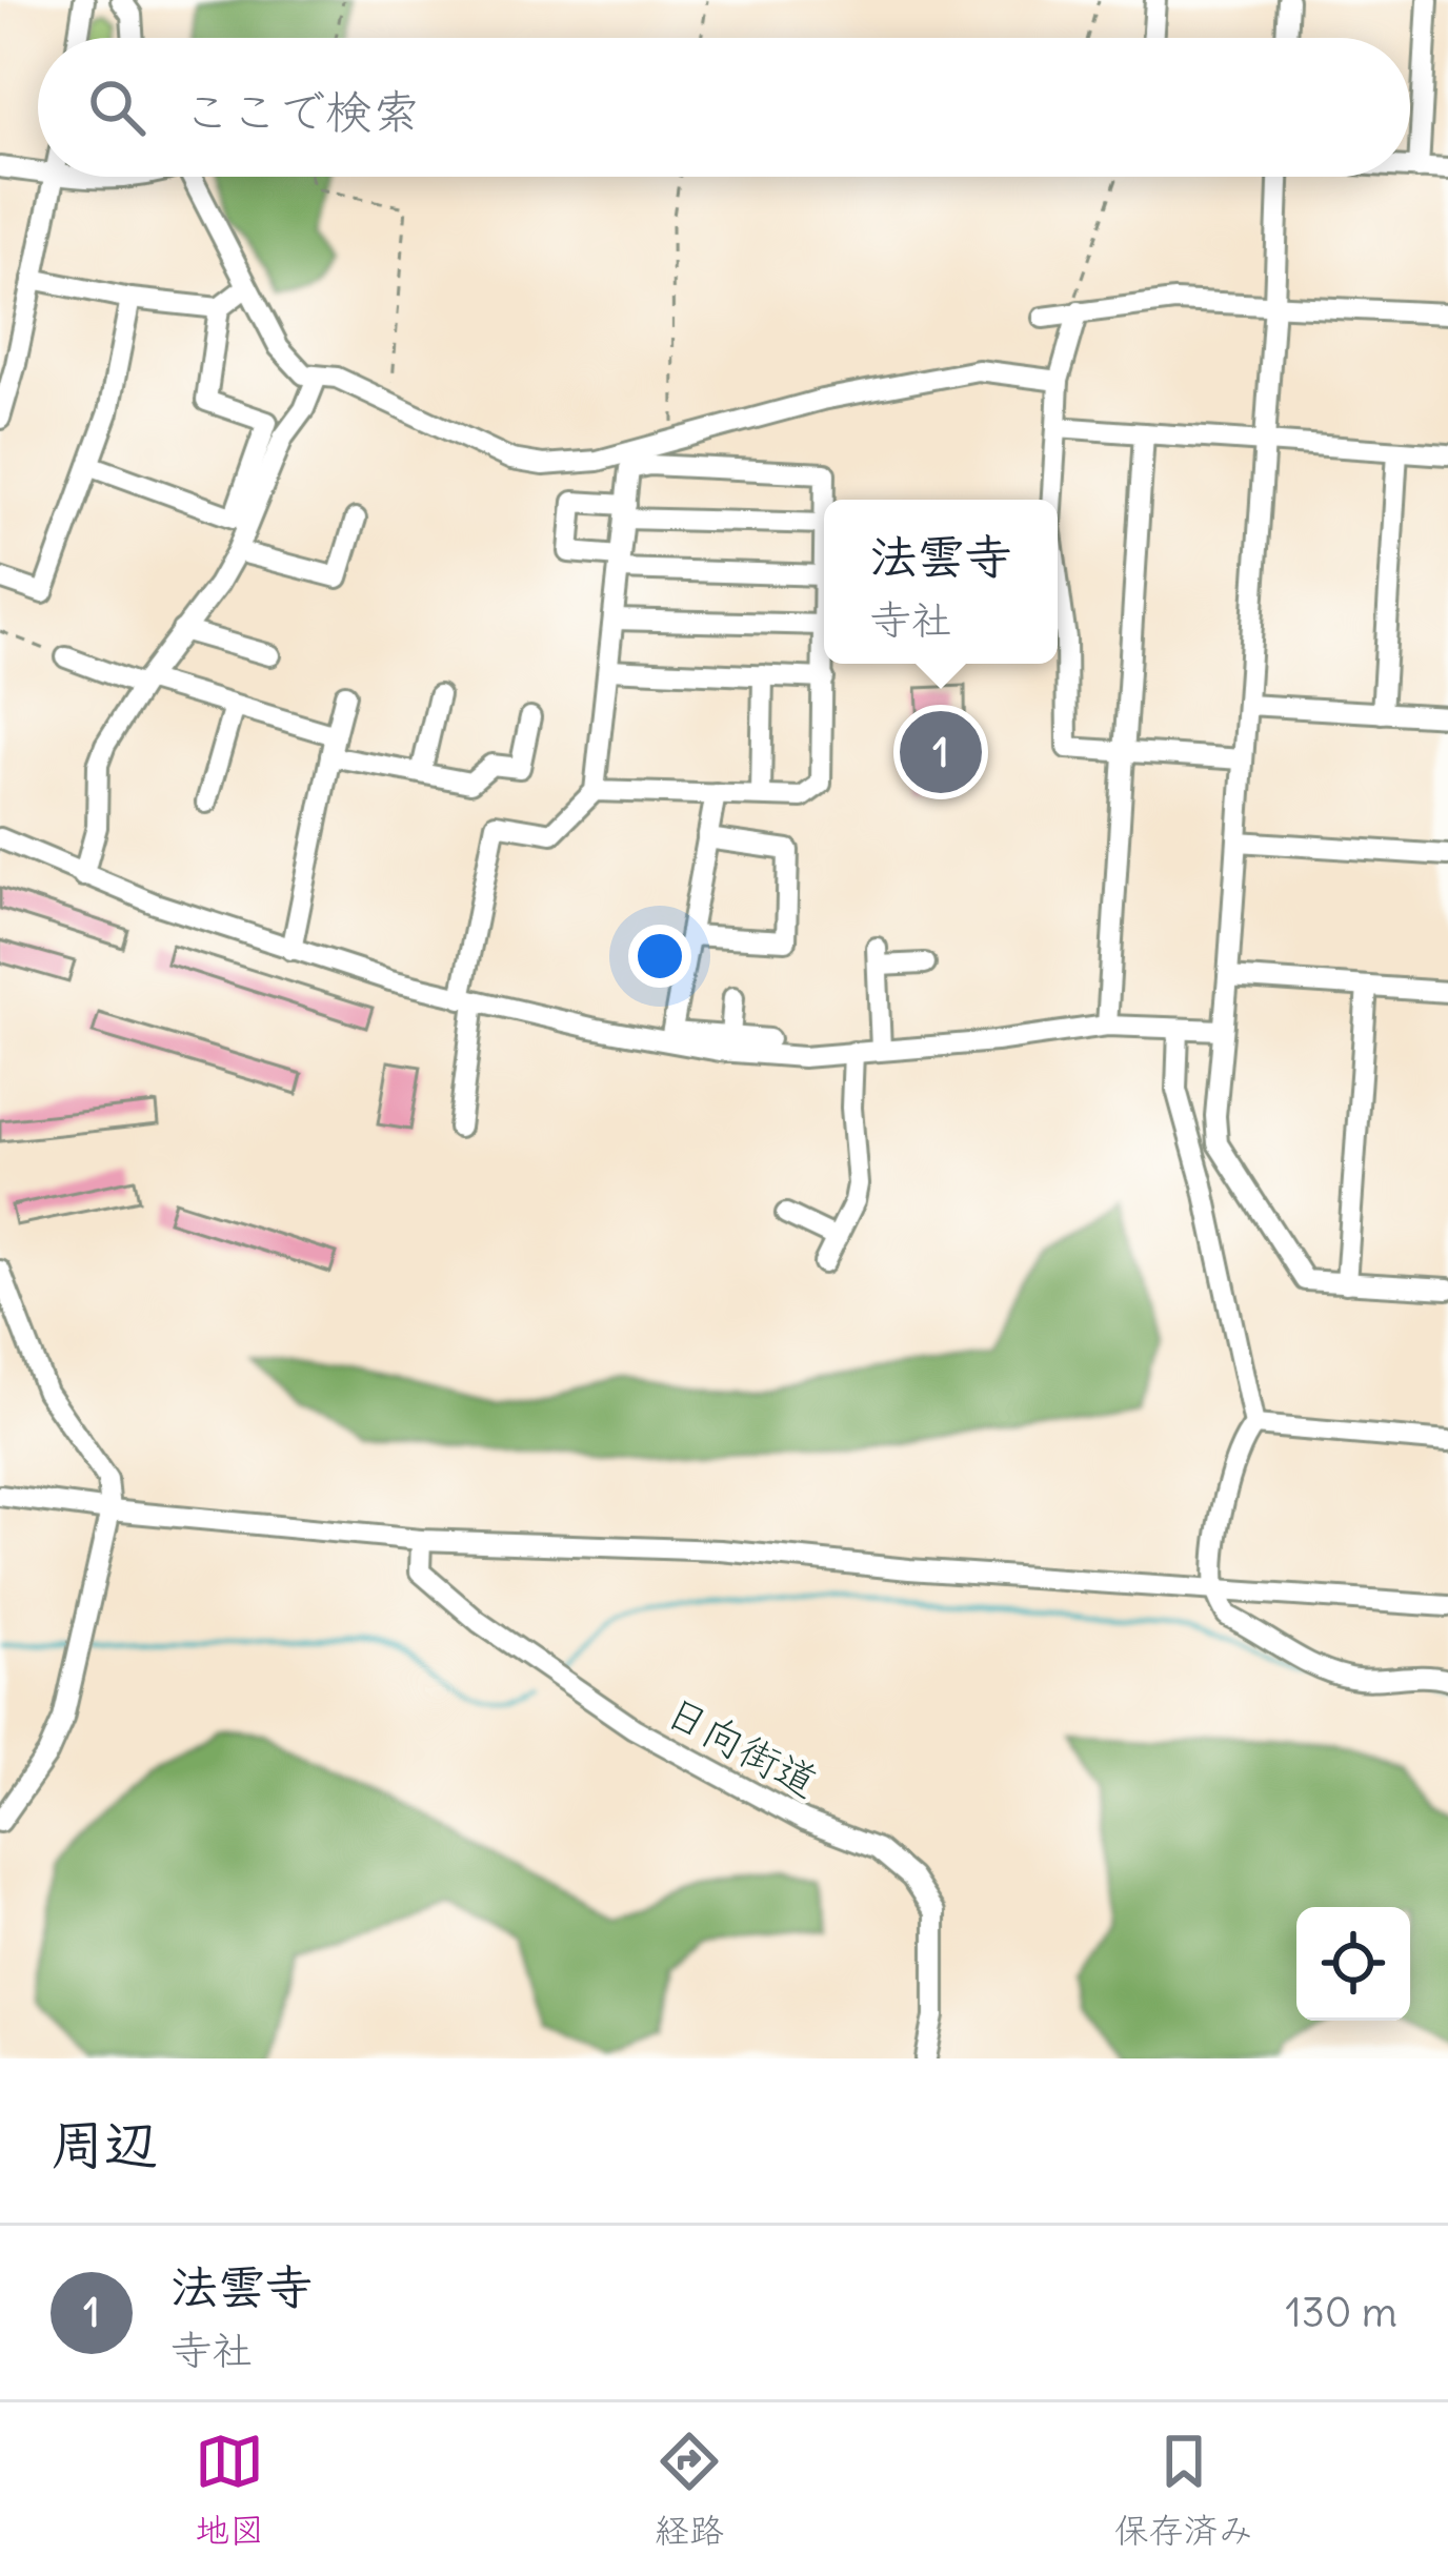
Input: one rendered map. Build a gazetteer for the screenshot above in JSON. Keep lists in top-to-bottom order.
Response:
{
  "streets": {
    "street": ["日向街道"]
  },
  "page": {
    "search": "ここで検索",
    "popup": ["法雲寺", "寺社"],
    "pins": "1",
    "heading": "周辺",
    "list": [
      {
        "mark": "1",
        "name": "法雲寺",
        "note": "寺社",
        "value": "130 m"
      }
    ],
    "nav": ["地図", "経路", "保存済み"]
  }
}
